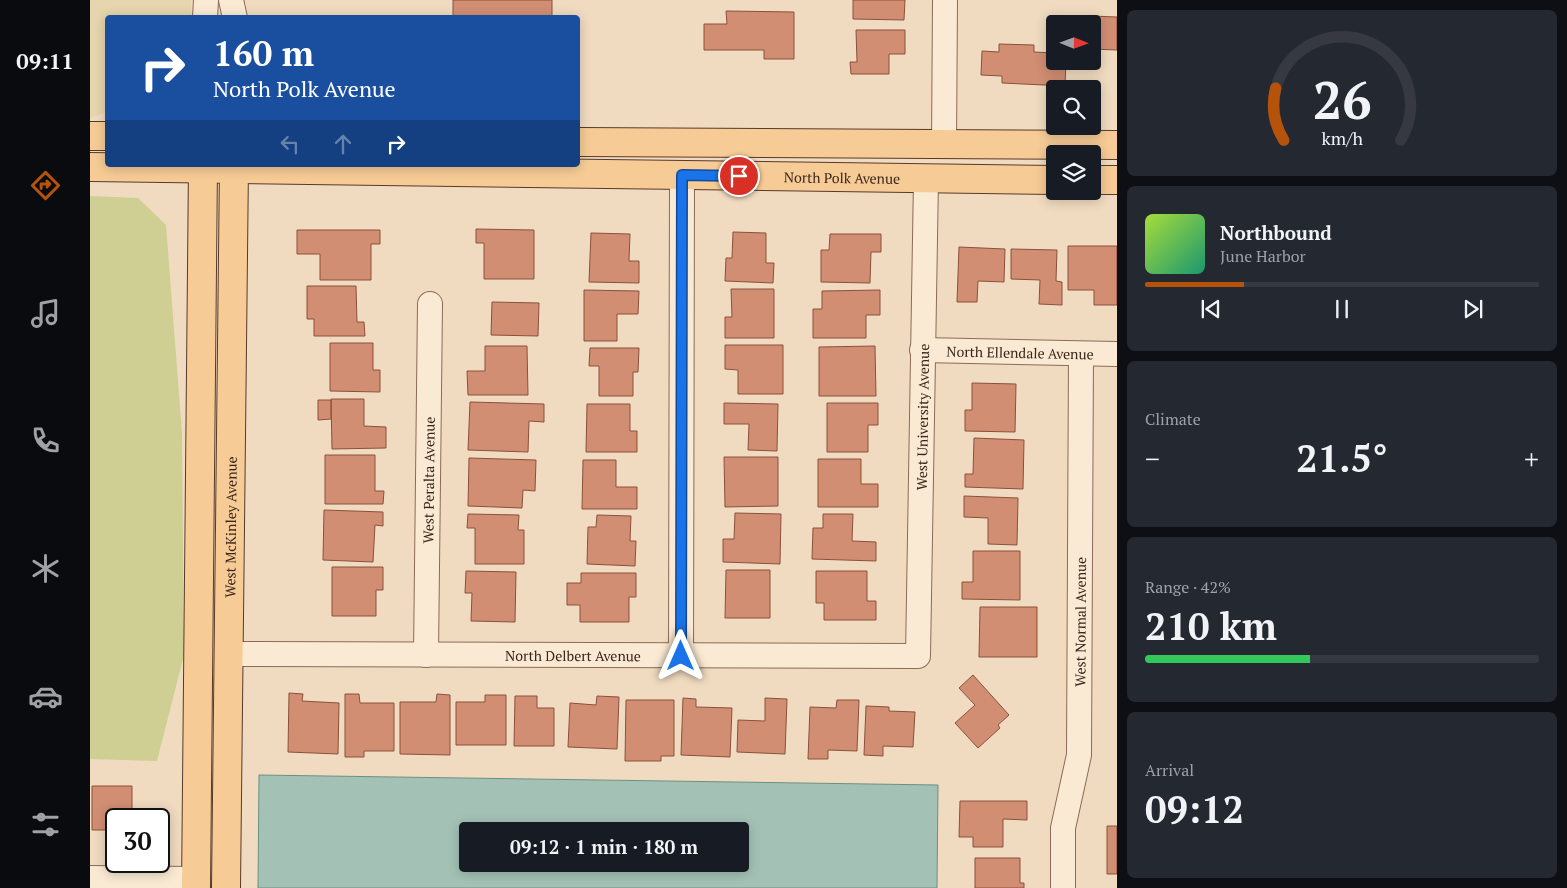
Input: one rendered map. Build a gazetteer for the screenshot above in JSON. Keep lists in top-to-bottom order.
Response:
{
  "streets": {
    "main road": ["North Polk Avenue", "West McKinley Avenue"],
    "street": [
      "North Ellendale Avenue",
      "West University Avenue",
      "West Peralta Avenue",
      "West Normal Avenue",
      "North Delbert Avenue"
    ]
  },
  "crossings": [
    ["North Polk Avenue", "West University Avenue"],
    ["North Polk Avenue", "West McKinley Avenue"],
    ["North Ellendale Avenue", "West University Avenue"],
    ["North Ellendale Avenue", "West Normal Avenue"],
    ["West University Avenue", "North Delbert Avenue"],
    ["West Peralta Avenue", "North Delbert Avenue"],
    ["West McKinley Avenue", "North Delbert Avenue"]
  ],
  "north": "right",
  "page": {
    "tabs": "09:11",
    "turn": ["160 m", "North Polk Avenue"],
    "song": ["Northbound", "June Harbor"],
    "tile": [
      "Climate",
      ["Range · 42%", "210 km"],
      ["Arrival", "09:12"]
    ],
    "heat": ["−", "21.5°", "+"],
    "limit": "30",
    "trip": "09:12 · 1 min · 180 m",
    "gauge": ["26", "km/h"]
  }
}
